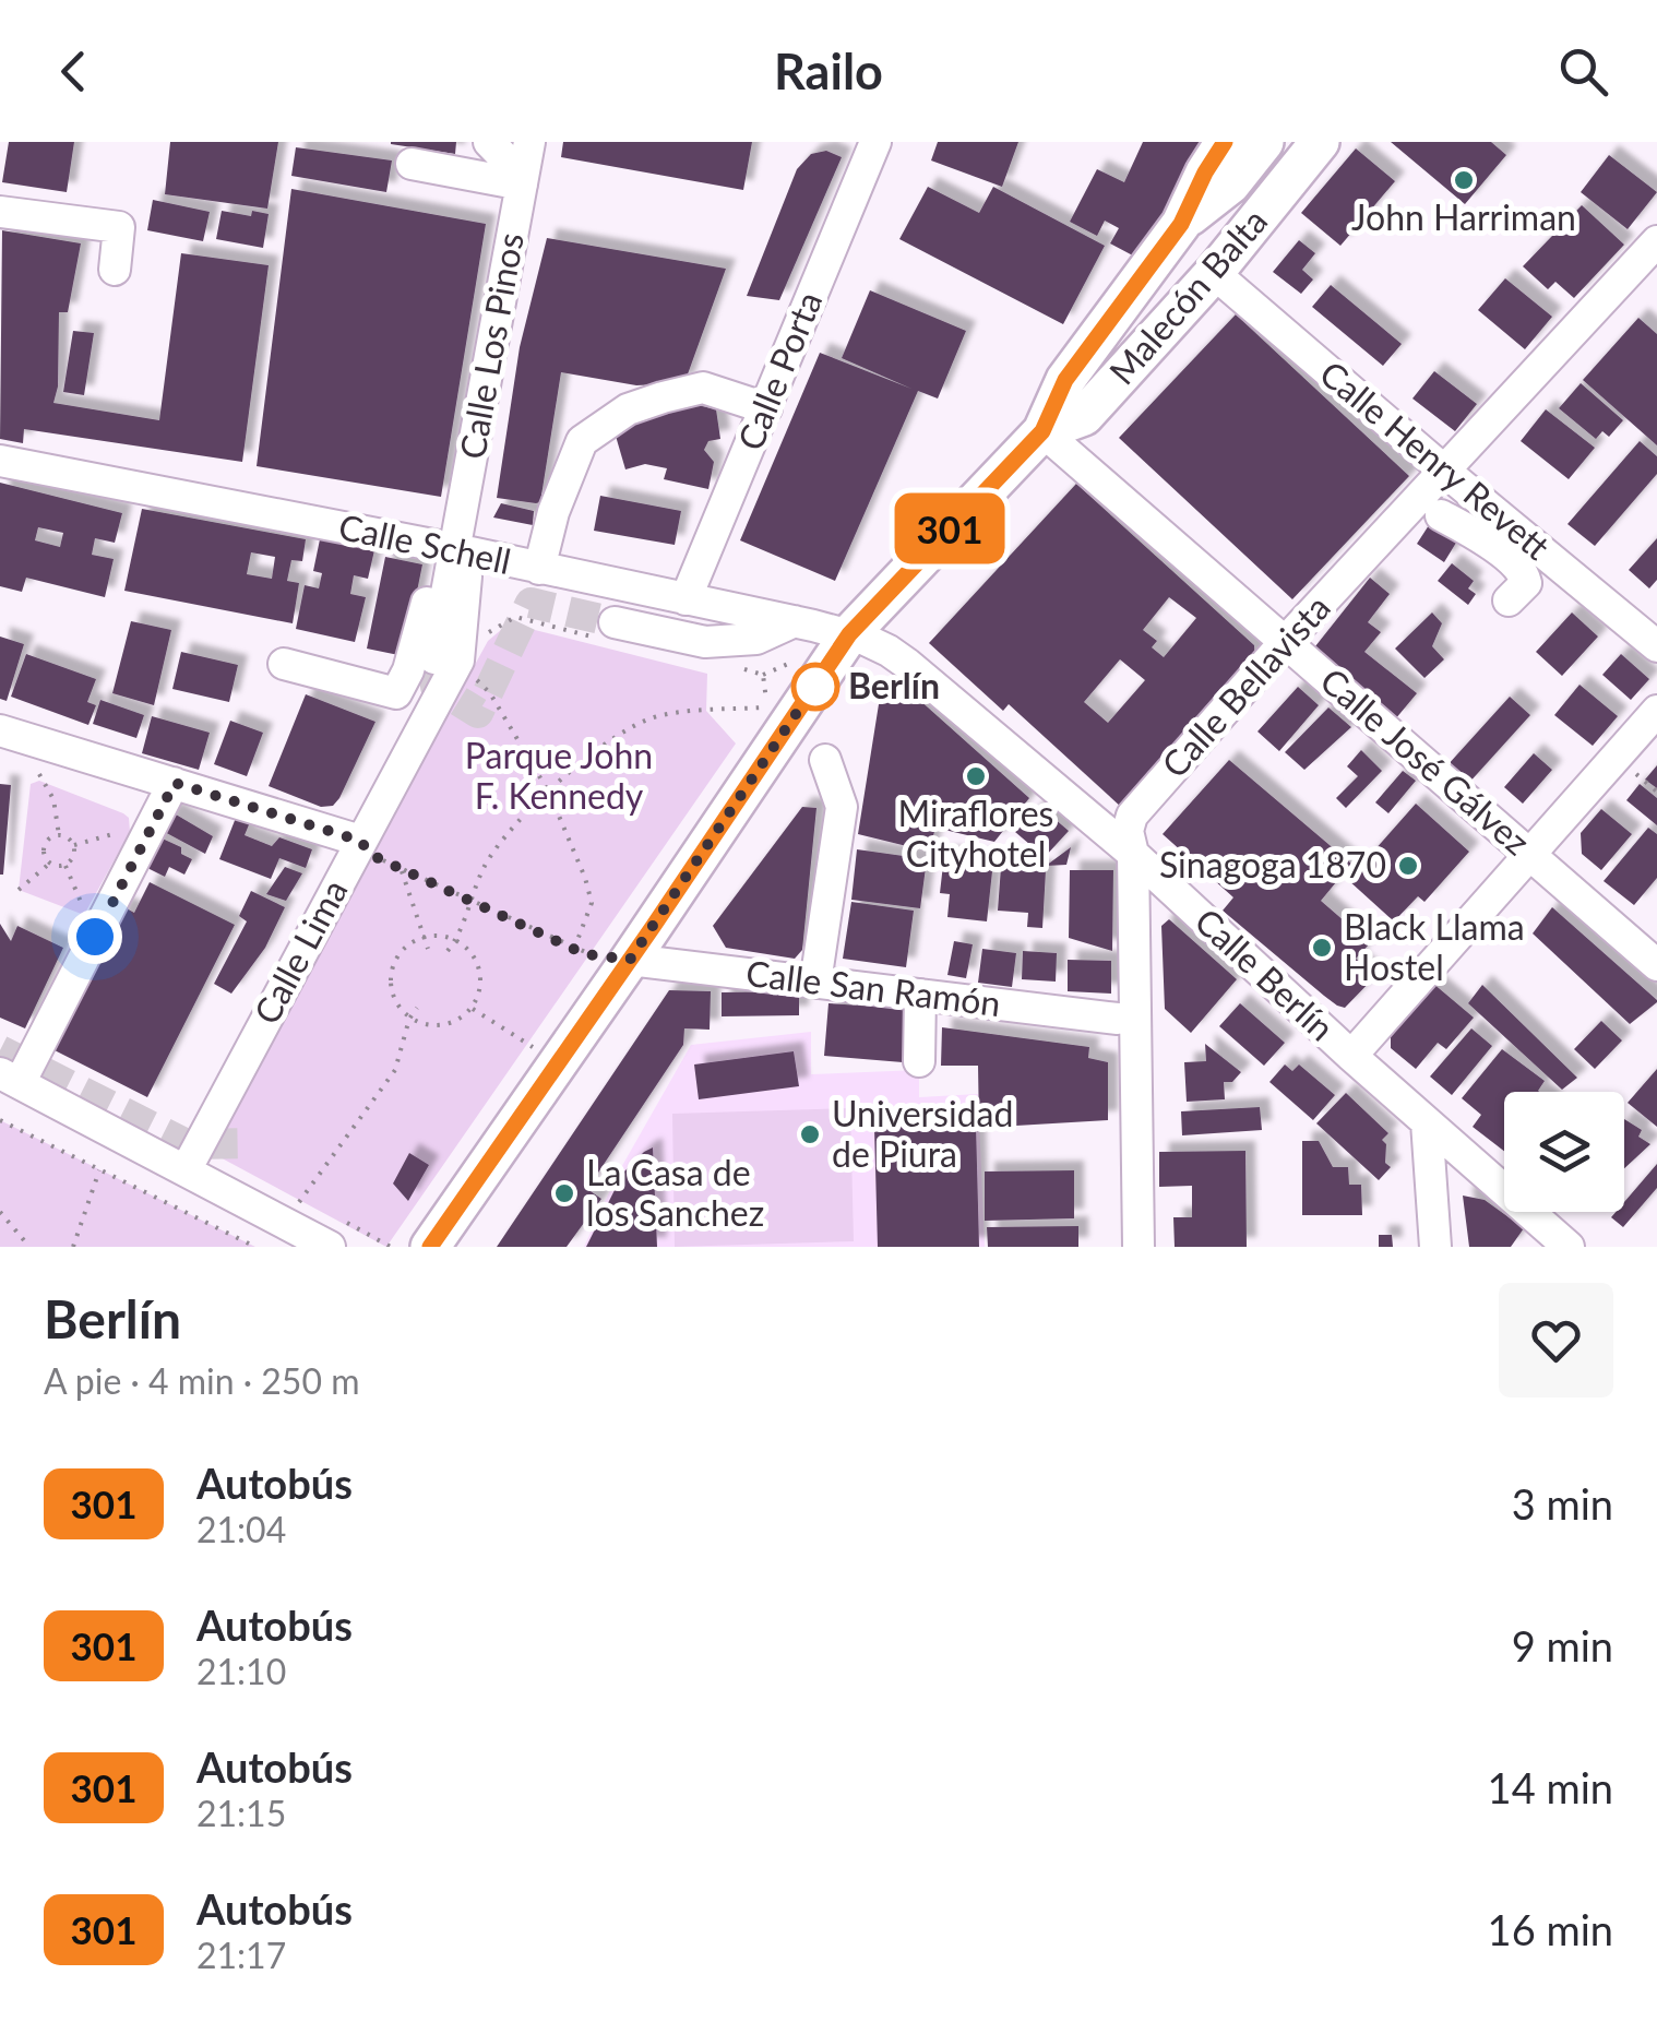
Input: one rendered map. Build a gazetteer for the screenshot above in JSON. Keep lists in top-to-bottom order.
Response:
{
  "streets": {
    "main road": ["Malecón Balta"],
    "street": [
      "Calle Los Pinos",
      "Calle Porta",
      "Calle Henry Revett",
      "Calle Schell",
      "Calle Bellavista",
      "Calle José Gálvez",
      "Calle Lima",
      "Calle Berlín",
      "Calle San Ramón"
    ]
  },
  "crossings": [
    ["Malecón Balta", "Calle Henry Revett"],
    ["Malecón Balta", "Calle José Gálvez"],
    ["Calle Los Pinos", "Calle Schell"],
    ["Calle Los Pinos", "Calle Lima"],
    ["Calle Porta", "Calle Schell"],
    ["Calle Henry Revett", "Calle Bellavista"],
    ["Calle Schell", "Calle Lima"],
    ["Calle Schell", "Calle Berlín"],
    ["Calle Bellavista", "Calle José Gálvez"],
    ["Calle Bellavista", "Calle Berlín"]
  ],
  "parks": ["Parque John F. Kennedy"],
  "places": [
    "John Harriman",
    "Berlín",
    "Miraflores Cityhotel",
    "Sinagoga 1870",
    "Black Llama Hostel",
    "Universidad de Piura",
    "La Casa de los Sanchez"
  ],
  "lines": ["bus line 301"],
  "page": {
    "header": "Railo",
    "on_map": "301",
    "heading": ["Berlín", "A pie · 4 min · 250 m"],
    "list": [
      {
        "mark": "301",
        "name": "Autobús",
        "note": "21:04",
        "value": "3 min"
      },
      {
        "mark": "301",
        "name": "Autobús",
        "note": "21:10",
        "value": "9 min"
      },
      {
        "mark": "301",
        "name": "Autobús",
        "note": "21:15",
        "value": "14 min"
      },
      {
        "mark": "301",
        "name": "Autobús",
        "note": "21:17",
        "value": "16 min"
      }
    ]
  }
}
